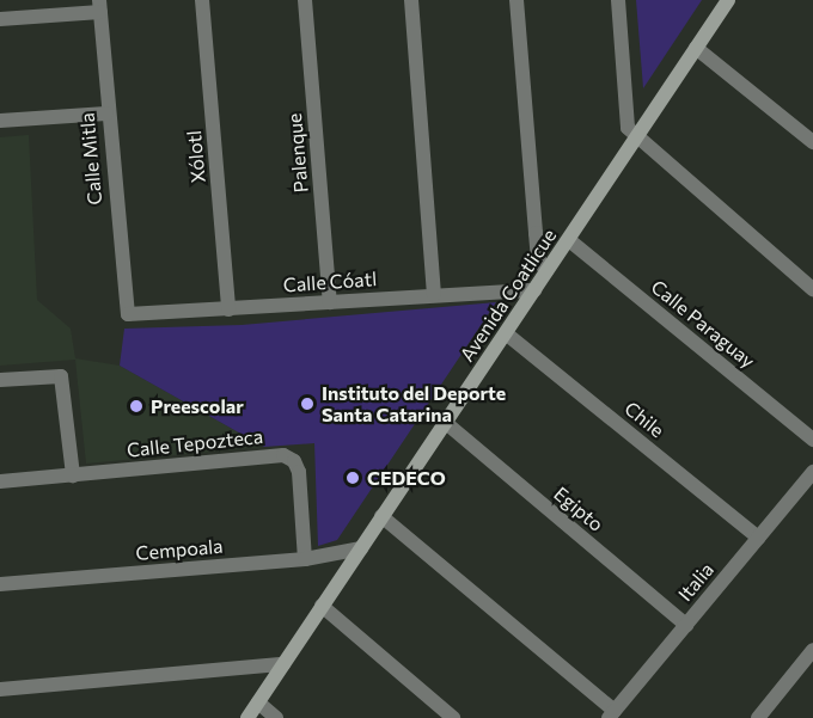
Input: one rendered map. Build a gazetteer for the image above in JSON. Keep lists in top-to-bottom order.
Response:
{
  "streets": {
    "street": [
      "Palenque",
      "Xólotl",
      "Calle Mitla",
      "Calle Cóatl",
      "Avenida Coatlicue",
      "Calle Paraguay",
      "Chile",
      "Calle Tepozteca",
      "Egipto",
      "Cempoala",
      "Italia"
    ]
  },
  "crossings": [
    ["Palenque", "Calle Cóatl"],
    ["Xólotl", "Calle Cóatl"],
    ["Calle Mitla", "Calle Cóatl"],
    ["Calle Cóatl", "Avenida Coatlicue"],
    ["Avenida Coatlicue", "Calle Paraguay"],
    ["Avenida Coatlicue", "Chile"],
    ["Avenida Coatlicue", "Egipto"],
    ["Avenida Coatlicue", "Cempoala"],
    ["Chile", "Italia"],
    ["Calle Tepozteca", "Cempoala"],
    ["Egipto", "Italia"]
  ],
  "places": ["Instituto del Deporte Santa Catarina", "Preescolar", "CEDECO"]
}
